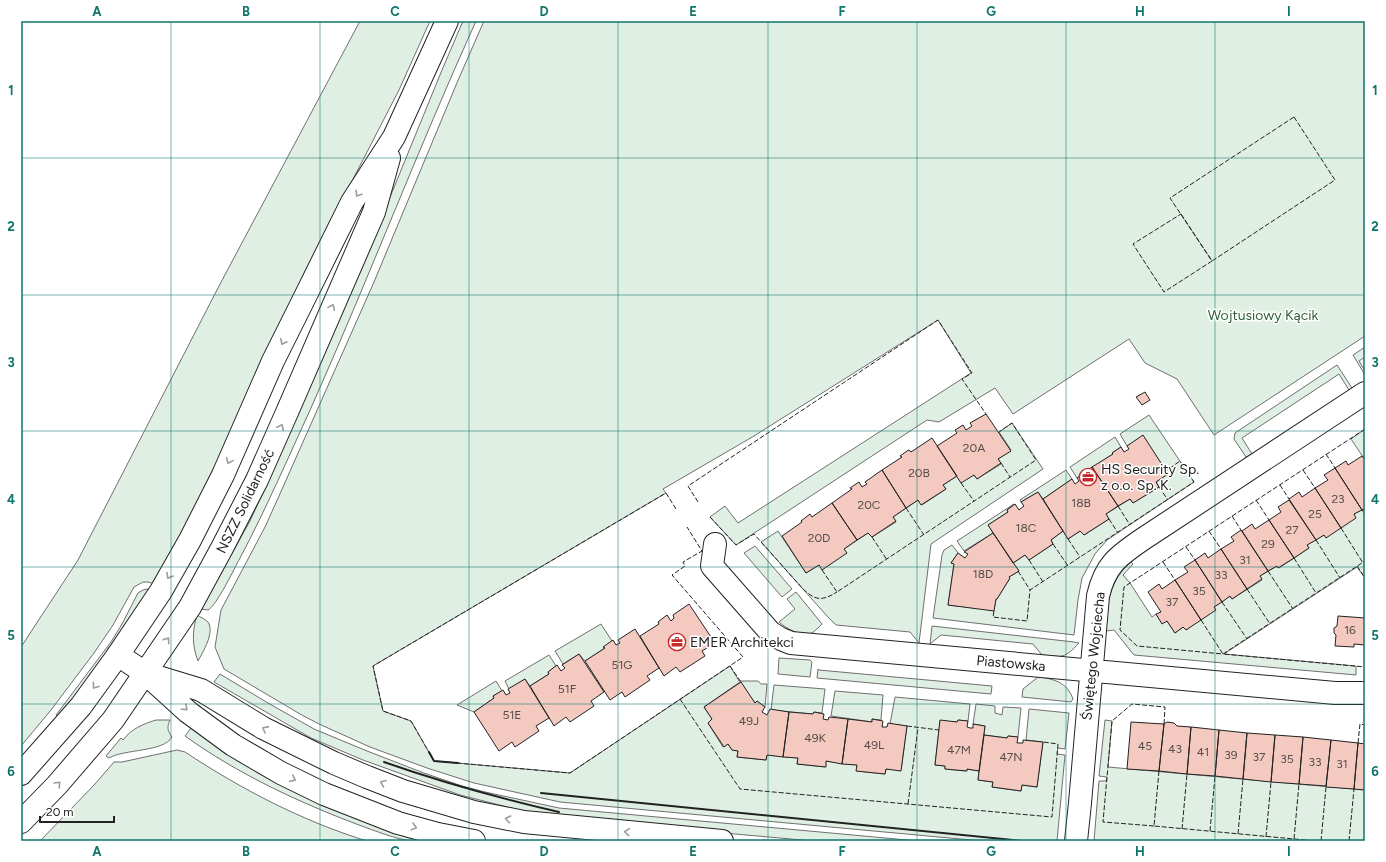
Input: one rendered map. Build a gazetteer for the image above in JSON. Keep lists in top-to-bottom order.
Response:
{
  "streets": {
    "street": ["NSZZ Solidarność", "Świętego Wojciecha", "Piastowska"]
  },
  "crossings": [
    ["Świętego Wojciecha", "Piastowska"]
  ],
  "parks": ["Wojtusiowy Kącik"],
  "places": {
    "office": ["HS Security Sp. z o.o. Sp. K.", "EMER Architekci"]
  },
  "house_numbers": [
    "20A",
    "20B",
    "23",
    "18B",
    "20C",
    "25",
    "18C",
    "27",
    "20D",
    "29",
    "31",
    "18D",
    "33",
    "35",
    "37",
    "16",
    "51G",
    "51F",
    "51E",
    "49J",
    "49K",
    "49L",
    "45",
    "43",
    "47M",
    "41",
    "39",
    "47N",
    "37",
    "35",
    "33",
    "31"
  ],
  "scale_bar": "20 m",
  "grid": {
    "columns": [
      "A",
      "B",
      "C",
      "D",
      "E",
      "F",
      "G",
      "H",
      "I"
    ],
    "rows": [
      "1",
      "2",
      "3",
      "4",
      "5",
      "6"
    ]
  }
}
